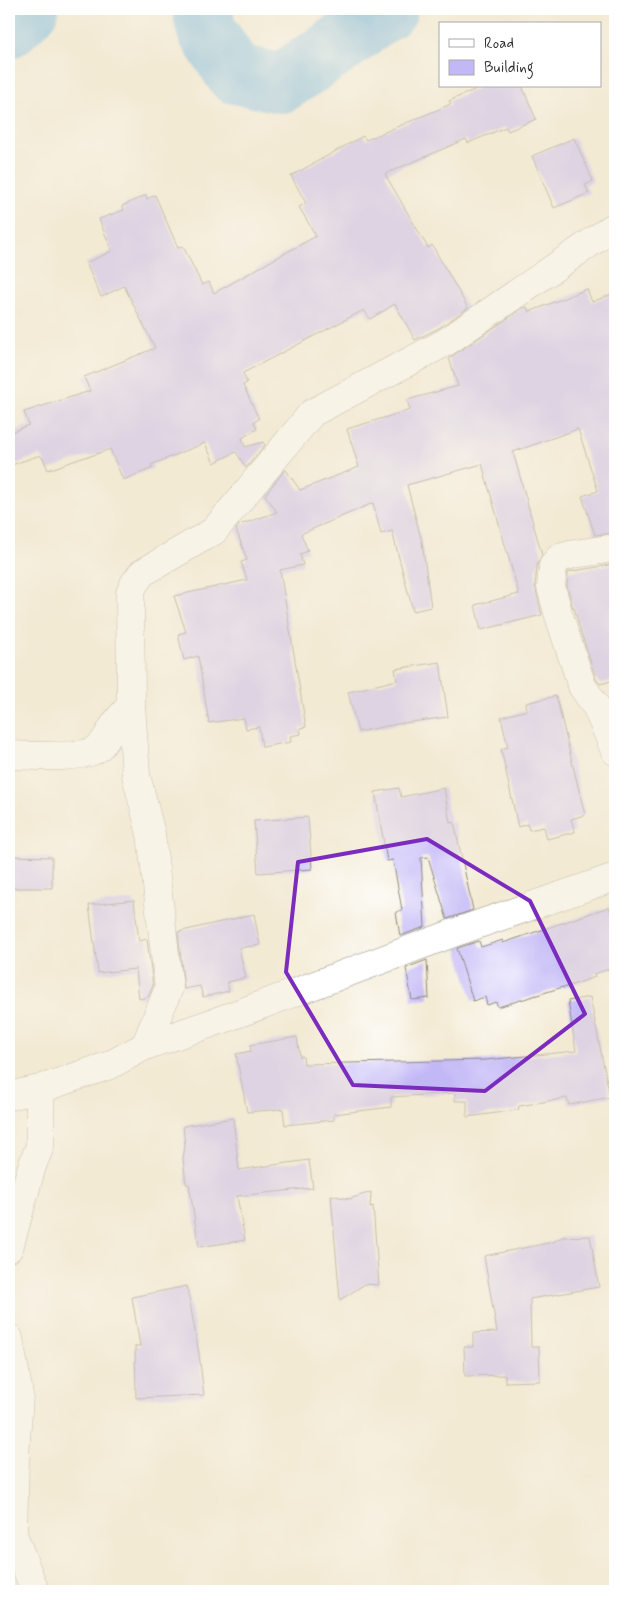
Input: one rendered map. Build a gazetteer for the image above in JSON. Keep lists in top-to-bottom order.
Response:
{
  "legend": ["Road", "Building"]
}
